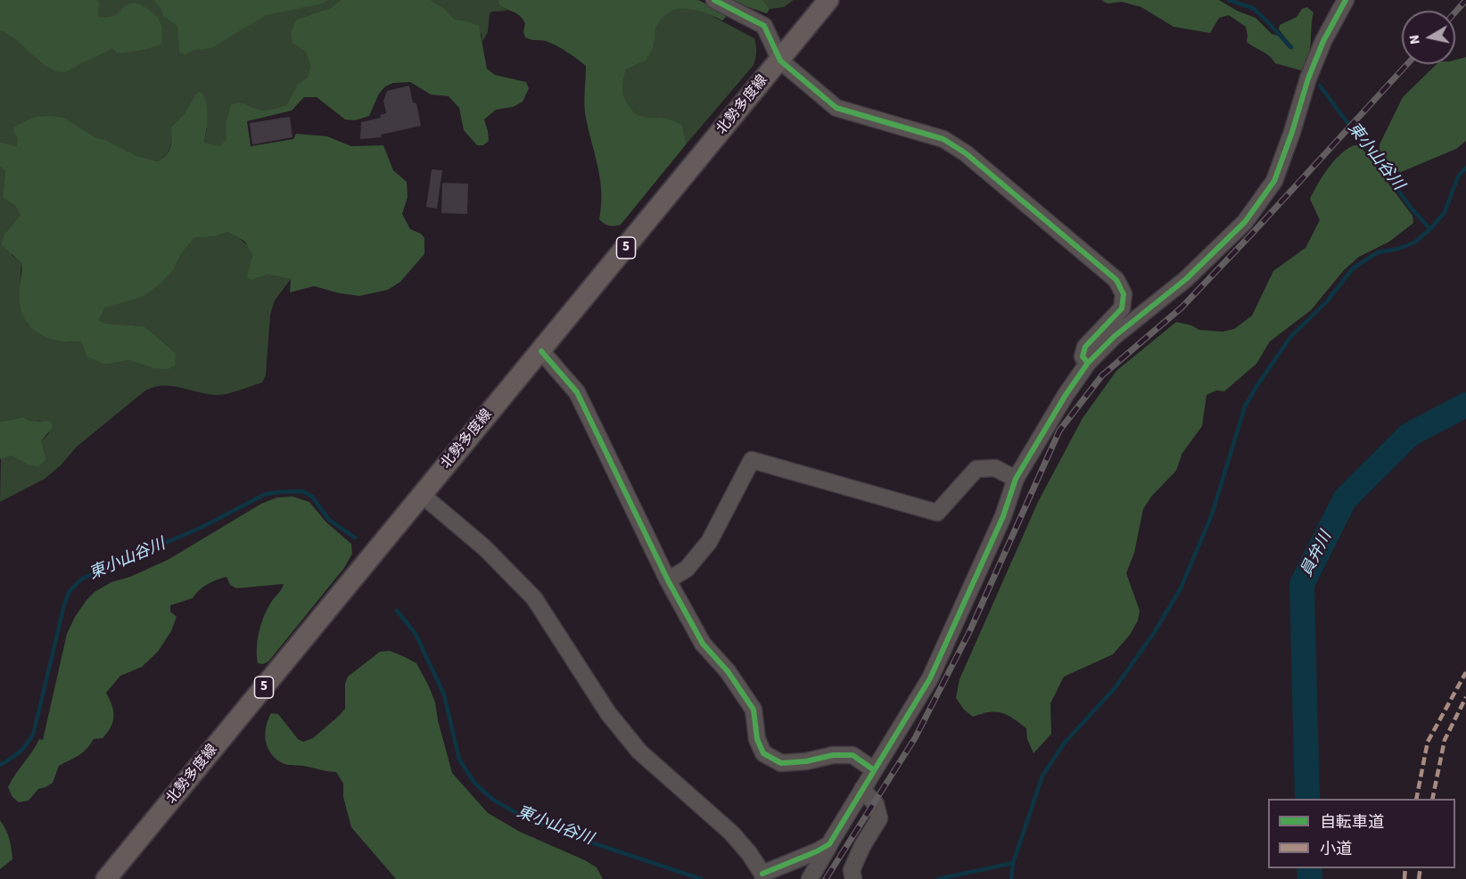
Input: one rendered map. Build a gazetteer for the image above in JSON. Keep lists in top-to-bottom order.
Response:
{
  "streets": {
    "main road": ["北勢多度線", "5"]
  },
  "water": ["東小山谷川", "員弁川"],
  "legend": ["自転車道", "小道"],
  "north": "left"
}
